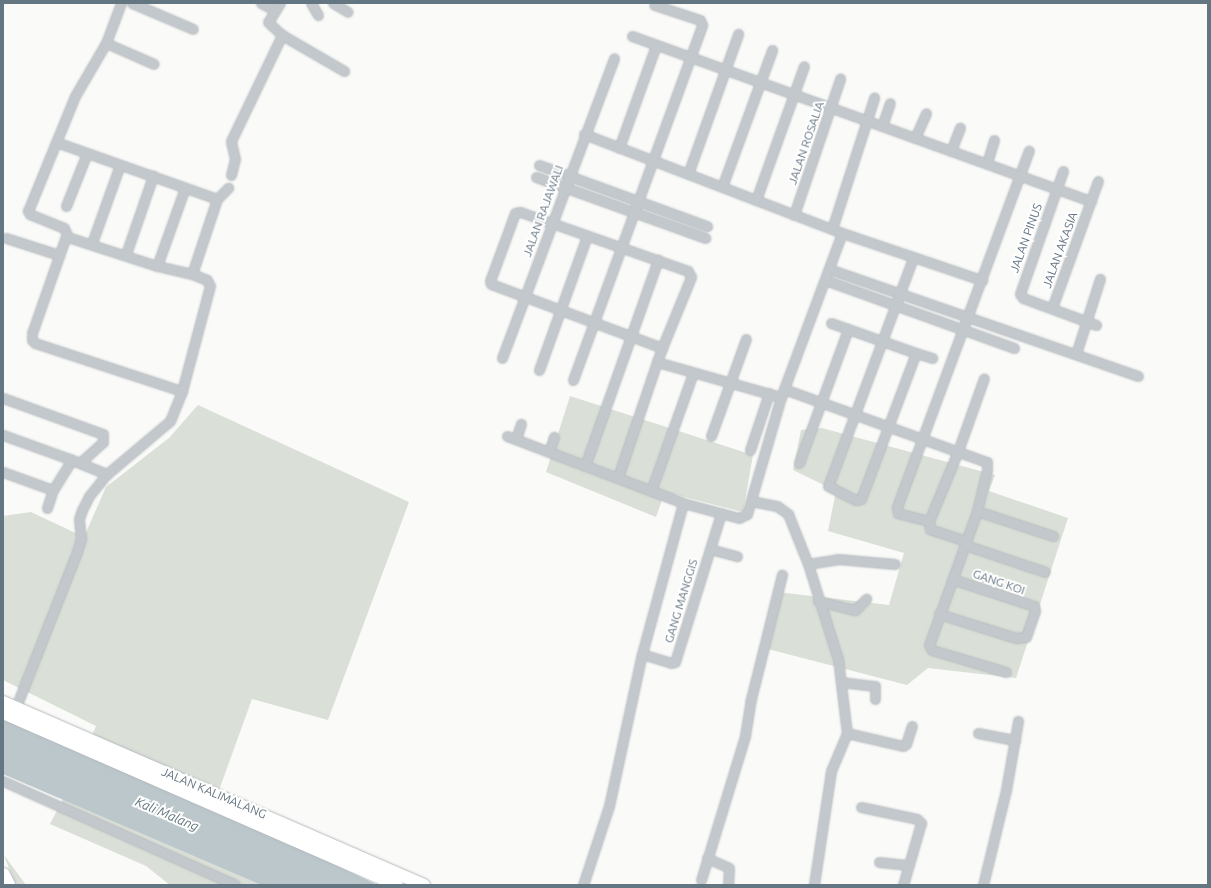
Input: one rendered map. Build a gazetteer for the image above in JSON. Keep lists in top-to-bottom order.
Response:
{
  "streets": {
    "main road": ["JALAN KALIMALANG"],
    "street": [
      "JALAN ROSALIA",
      "JALAN RAJAWALI",
      "JALAN PINUS",
      "JALAN AKASIA",
      "GANG KOI",
      "GANG MANGGIS"
    ]
  },
  "crossings": [
    ["JALAN PINUS", "JALAN AKASIA"]
  ],
  "water": ["Kali Malang"]
}
